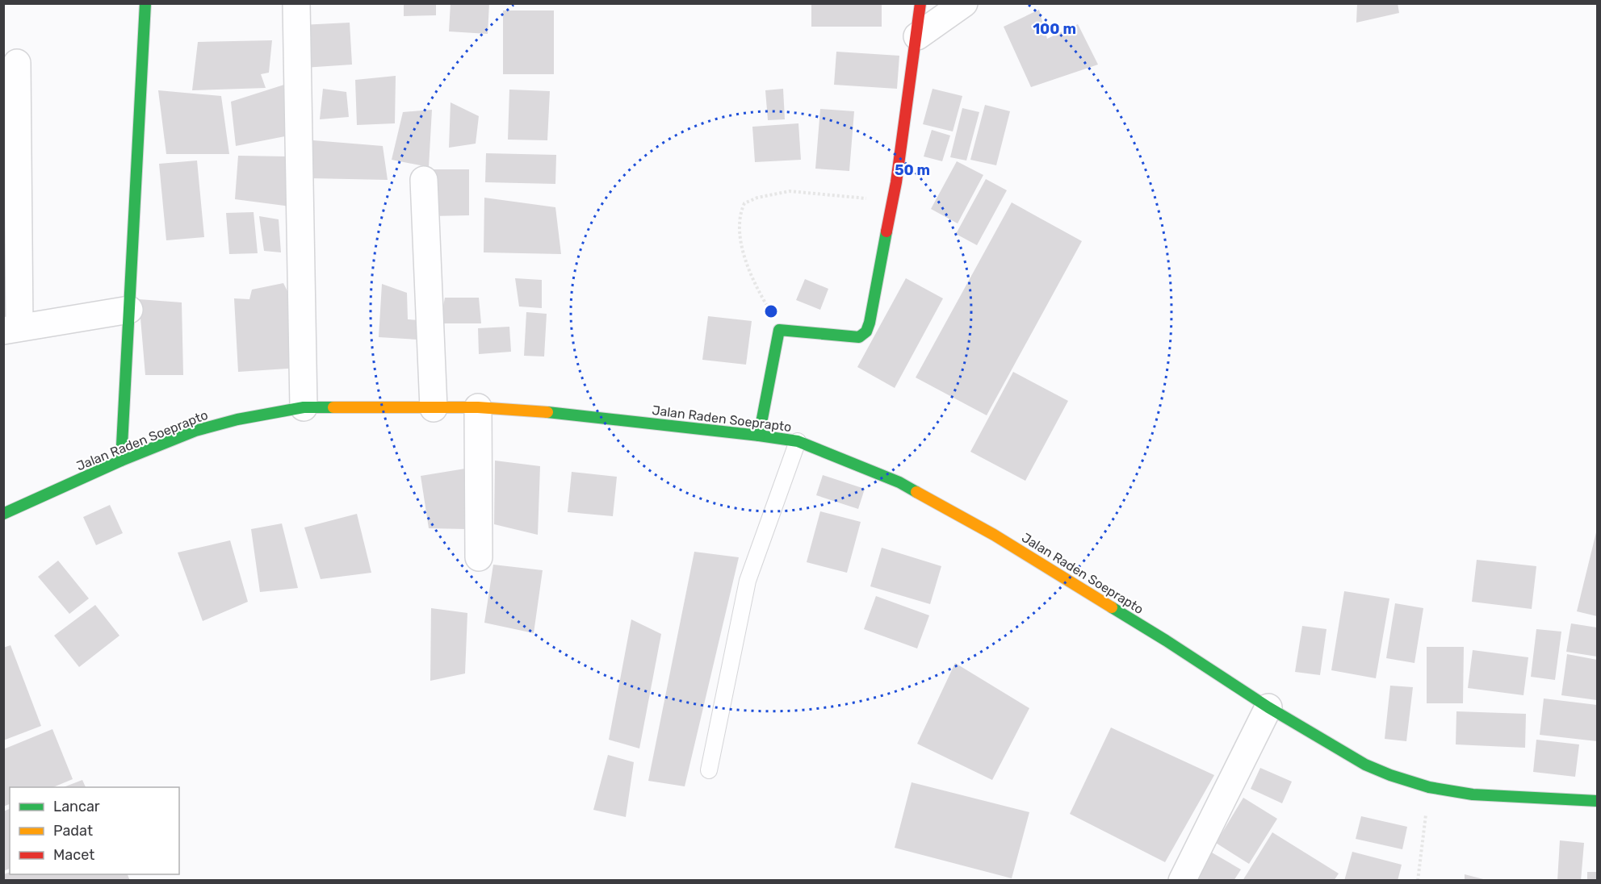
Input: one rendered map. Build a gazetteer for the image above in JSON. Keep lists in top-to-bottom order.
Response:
{
  "streets": {
    "main road": ["Jalan Raden Soeprapto"]
  },
  "legend": ["Lancar", "Padat", "Macet"],
  "rings": ["100 m", "50 m"]
}
